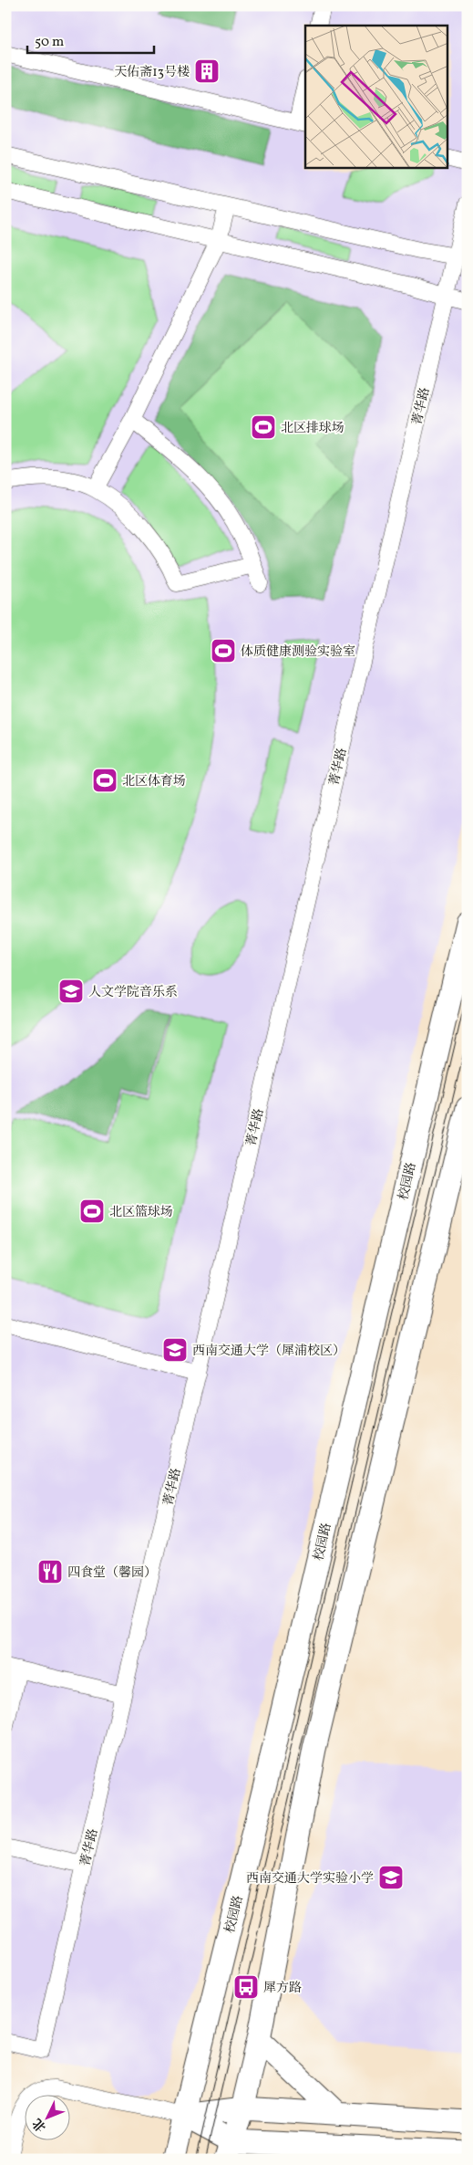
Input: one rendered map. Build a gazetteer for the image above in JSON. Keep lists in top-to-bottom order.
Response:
{
  "streets": {
    "street": ["菁华路", "校园路"]
  },
  "places": {
    "building": ["天佑斋13号楼"],
    "sports": [
      "北区排球场",
      "体质健康测验实验室",
      "北区体育场",
      "北区篮球场"
    ],
    "school or university": ["人文学院音乐系", "西南交通大学（犀浦校区）", "西南交通大学实验小学"],
    "restaurant": ["四食堂（馨园）"],
    "bus stop": ["犀方路"]
  },
  "scale_bar": "50 m",
  "north": "bottom left"
}
